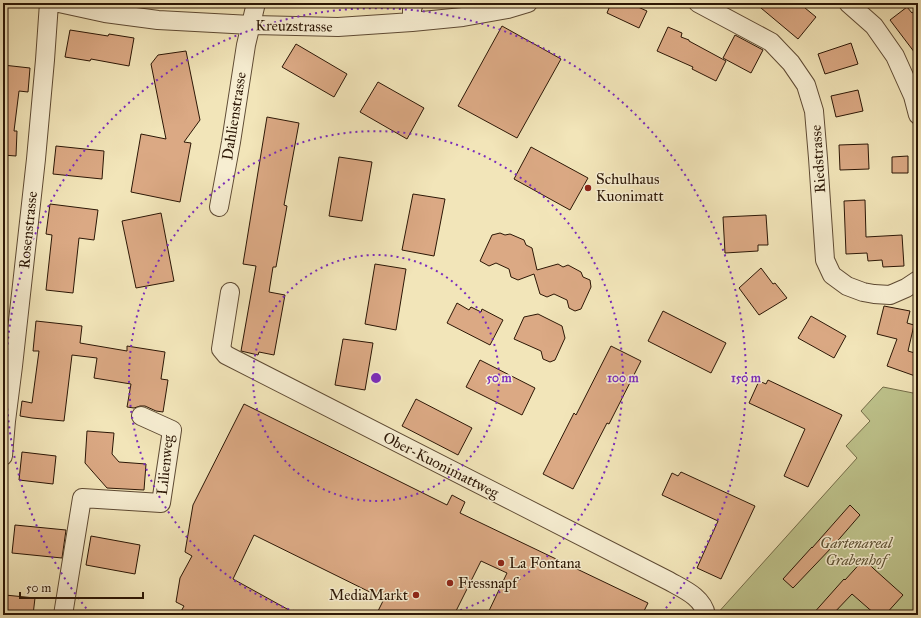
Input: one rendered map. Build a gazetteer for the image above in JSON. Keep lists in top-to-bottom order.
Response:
{
  "streets": {
    "street": [
      "Kreuzstrasse",
      "Dahlienstrasse",
      "Riedstrasse",
      "Rosenstrasse",
      "Lilienweg",
      "Ober-Kuonimattweg"
    ]
  },
  "crossings": [
    ["Kreuzstrasse", "Dahlienstrasse"]
  ],
  "parks": ["Gartenareal Grabenhof"],
  "places": [
    "Schulhaus Kuonimatt",
    "La Fontana",
    "Fressnapf",
    "MediaMarkt"
  ],
  "scale_bar": "50 m",
  "rings": ["50 m", "100 m", "150 m"]
}
